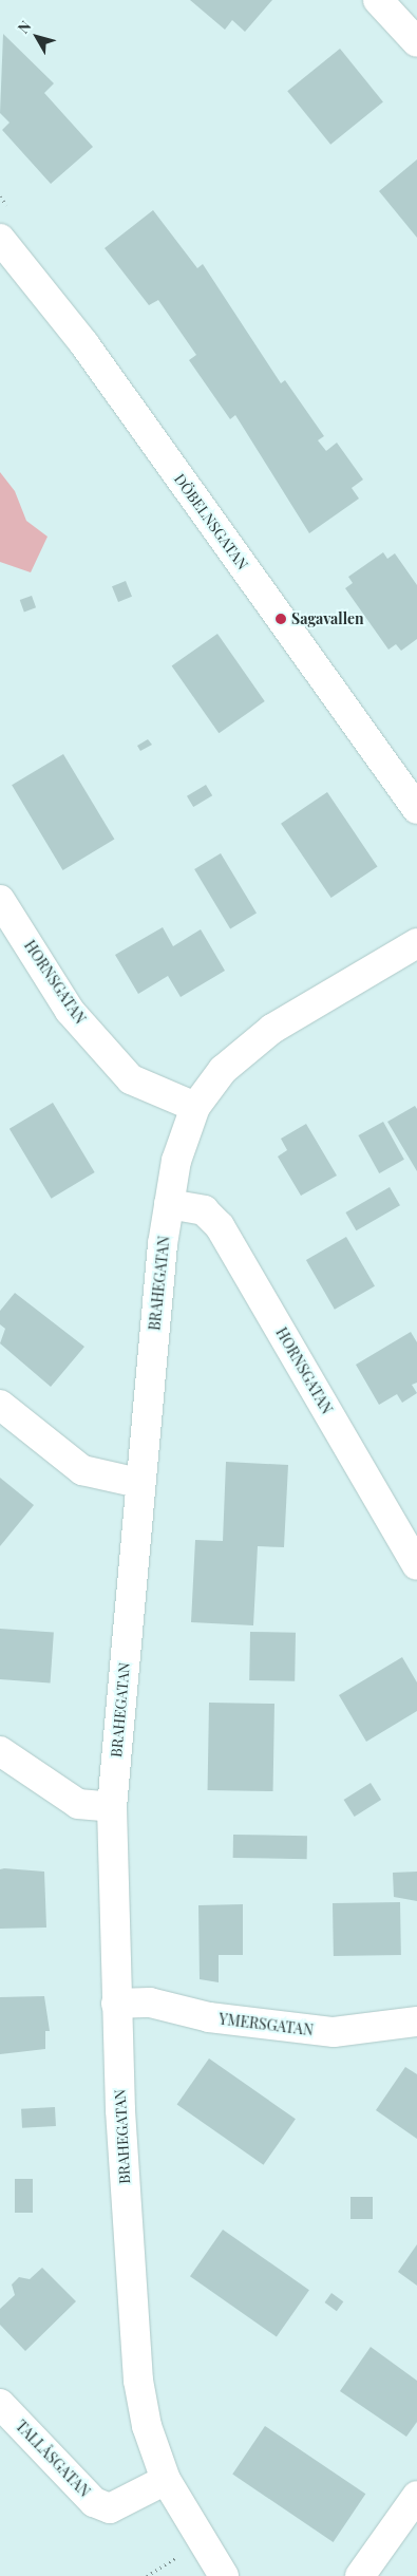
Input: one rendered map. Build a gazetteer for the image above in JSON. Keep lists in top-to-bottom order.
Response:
{
  "streets": {
    "street": [
      "DÖBELNSGATAN",
      "HORNSGATAN",
      "BRAHEGATAN",
      "YMERSGATAN",
      "TALLÅSGATAN"
    ]
  },
  "crossings": [
    ["HORNSGATAN", "BRAHEGATAN"],
    ["BRAHEGATAN", "YMERSGATAN"],
    ["BRAHEGATAN", "TALLÅSGATAN"]
  ],
  "places": ["Sagavallen"],
  "north": "top left"
}
